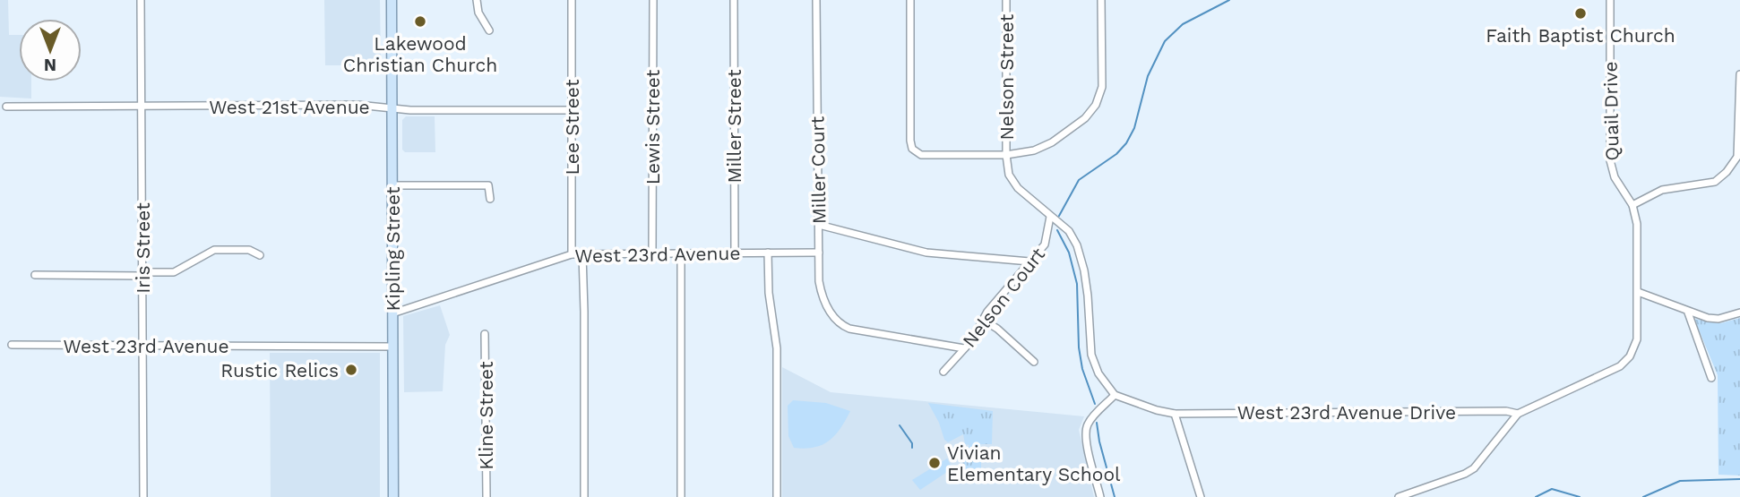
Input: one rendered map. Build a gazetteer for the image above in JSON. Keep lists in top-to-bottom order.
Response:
{
  "streets": {
    "main road": ["Kipling Street"],
    "street": [
      "Nelson Street",
      "West 21st Avenue",
      "Quail Drive",
      "Miller Street",
      "Lee Street",
      "Lewis Street",
      "Miller Court",
      "Iris Street",
      "West 23rd Avenue",
      "Nelson Court",
      "West 23rd Avenue Drive",
      "Kline Street"
    ]
  },
  "crossings": [
    ["Nelson Street", "Nelson Court"],
    ["Nelson Street", "West 23rd Avenue Drive"],
    ["West 21st Avenue", "Lee Street"],
    ["West 21st Avenue", "Iris Street"],
    ["West 21st Avenue", "Kipling Street"],
    ["Quail Drive", "West 23rd Avenue Drive"],
    ["Miller Street", "West 23rd Avenue"],
    ["Lee Street", "West 23rd Avenue"],
    ["Lewis Street", "West 23rd Avenue"],
    ["Miller Court", "West 23rd Avenue"],
    ["Miller Court", "Nelson Court"],
    ["Iris Street", "West 23rd Avenue"],
    ["Kipling Street", "West 23rd Avenue"]
  ],
  "places": [
    "Faith Baptist Church",
    "Lakewood Christian Church",
    "Rustic Relics",
    "Vivian Elementary School"
  ],
  "north": "bottom"
}
